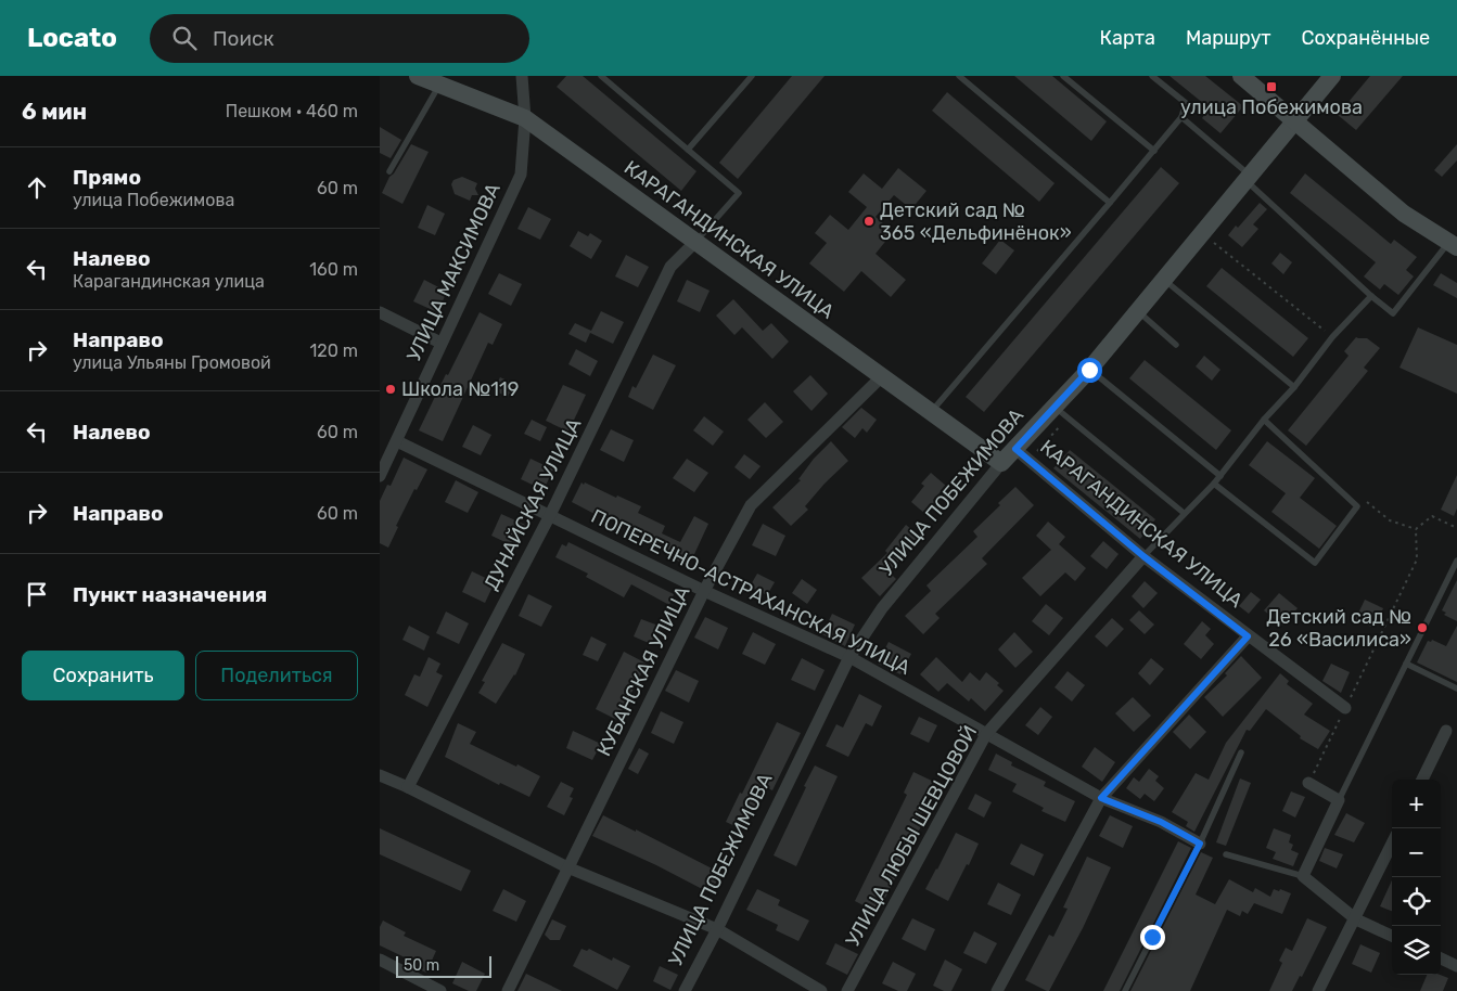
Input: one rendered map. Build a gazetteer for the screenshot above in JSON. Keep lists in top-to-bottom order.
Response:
{
  "streets": {
    "street": [
      "КАРАГАНДИНСКАЯ УЛИЦА",
      "УЛИЦА МАКСИМОВА",
      "УЛИЦА ПОБЕЖИМОВА",
      "ДУНАЙСКАЯ УЛИЦА",
      "ПОПЕРЕЧНО-АСТРАХАНСКАЯ УЛИЦА",
      "КУБАНСКАЯ УЛИЦА",
      "УЛИЦА ЛЮБЫ ШЕВЦОВОЙ"
    ]
  },
  "crossings": [
    ["КАРАГАНДИНСКАЯ УЛИЦА", "УЛИЦА МАКСИМОВА"],
    ["КАРАГАНДИНСКАЯ УЛИЦА", "УЛИЦА ПОБЕЖИМОВА"],
    ["КАРАГАНДИНСКАЯ УЛИЦА", "ДУНАЙСКАЯ УЛИЦА"],
    ["КАРАГАНДИНСКАЯ УЛИЦА", "КУБАНСКАЯ УЛИЦА"],
    ["КАРАГАНДИНСКАЯ УЛИЦА", "УЛИЦА ЛЮБЫ ШЕВЦОВОЙ"],
    ["УЛИЦА МАКСИМОВА", "ПОПЕРЕЧНО-АСТРАХАНСКАЯ УЛИЦА"],
    ["УЛИЦА ПОБЕЖИМОВА", "ПОПЕРЕЧНО-АСТРАХАНСКАЯ УЛИЦА"],
    ["ДУНАЙСКАЯ УЛИЦА", "ПОПЕРЕЧНО-АСТРАХАНСКАЯ УЛИЦА"],
    ["ПОПЕРЕЧНО-АСТРАХАНСКАЯ УЛИЦА", "КУБАНСКАЯ УЛИЦА"],
    ["ПОПЕРЕЧНО-АСТРАХАНСКАЯ УЛИЦА", "УЛИЦА ЛЮБЫ ШЕВЦОВОЙ"]
  ],
  "places": {
    "transit": ["улица Побежимова"],
    "other": ["Детский сад № 365 «Дельфинёнок»", "Школа №119", "Детский сад № 26 «Василиса»"]
  },
  "scale_bar": "50 m",
  "page": {
    "header": "Locato",
    "search": "Поиск",
    "nav": ["Карта", "Маршрут", "Сохранённые"],
    "heading": ["6 мин", "Пешком · 460 m"],
    "list": [
      ["Прямо", "улица Побежимова", "60 m"],
      ["Налево", "Карагандинская улица", "160 m"],
      ["Направо", "улица Ульяны Громовой", "120 m"],
      ["Налево", "60 m"],
      ["Направо", "60 m"],
      "Пункт назначения"
    ],
    "buttons": ["Сохранить", "Поделиться"],
    "map_buttons": ["+", "−"],
    "scale": "50 m"
  }
}
